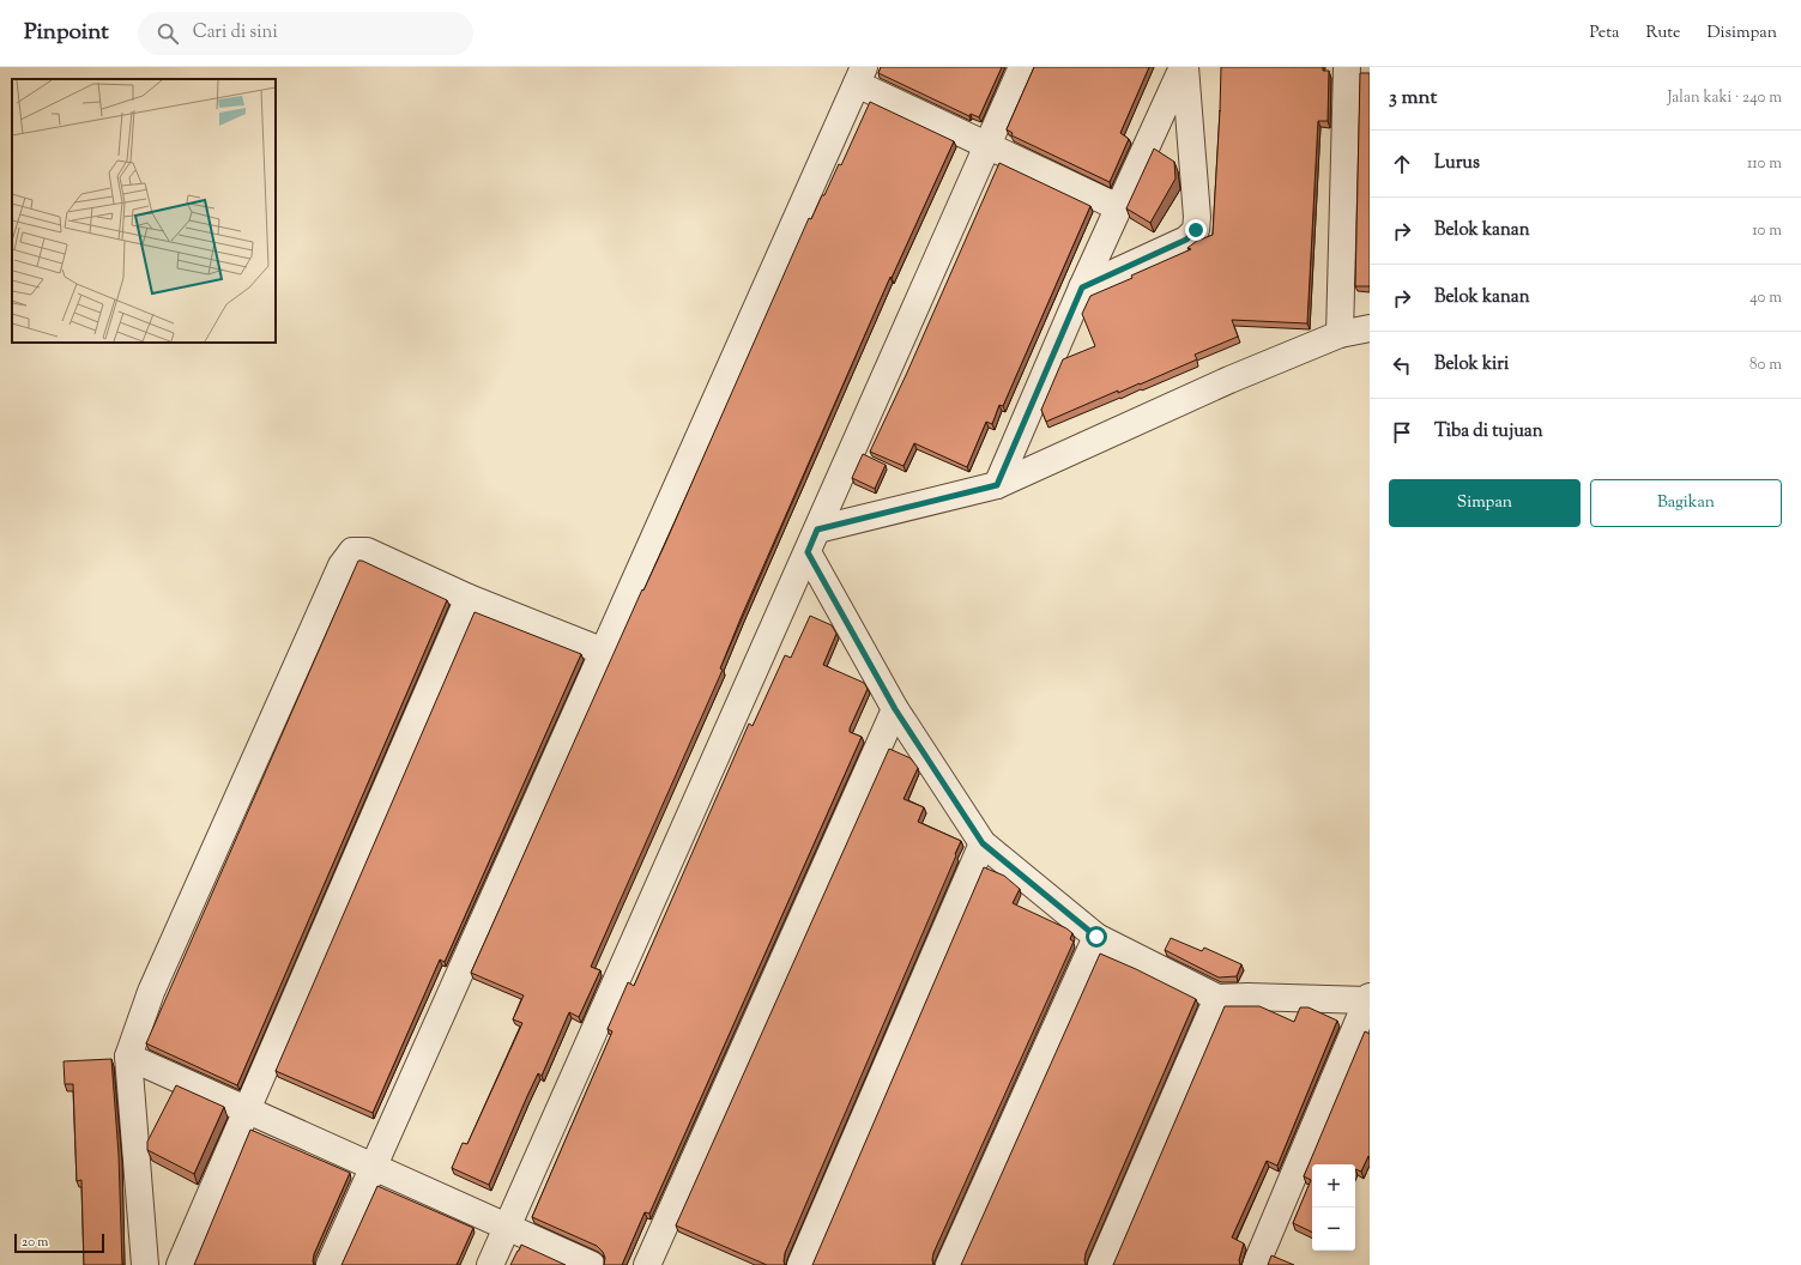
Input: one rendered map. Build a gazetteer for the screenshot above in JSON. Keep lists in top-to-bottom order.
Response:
{
  "scale_bar": "20 m",
  "page": {
    "header": "Pinpoint",
    "search": "Cari di sini",
    "nav": ["Peta", "Rute", "Disimpan"],
    "heading": ["3 mnt", "Jalan kaki · 240 m"],
    "list": [
      ["Lurus", "110 m"],
      ["Belok kanan", "10 m"],
      ["Belok kanan", "40 m"],
      ["Belok kiri", "80 m"],
      "Tiba di tujuan"
    ],
    "buttons": ["Simpan", "Bagikan"],
    "map_buttons": ["+", "−"],
    "scale": "20 m"
  }
}
